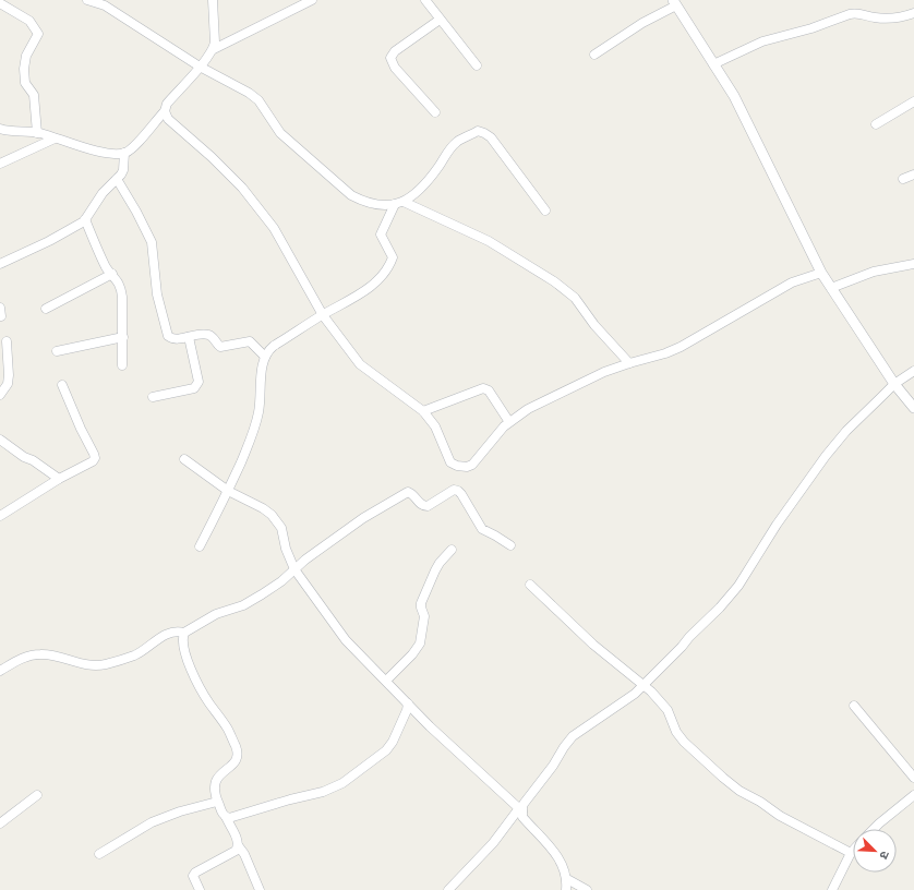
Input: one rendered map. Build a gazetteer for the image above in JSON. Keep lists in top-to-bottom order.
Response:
{
  "north": "bottom right"
}
